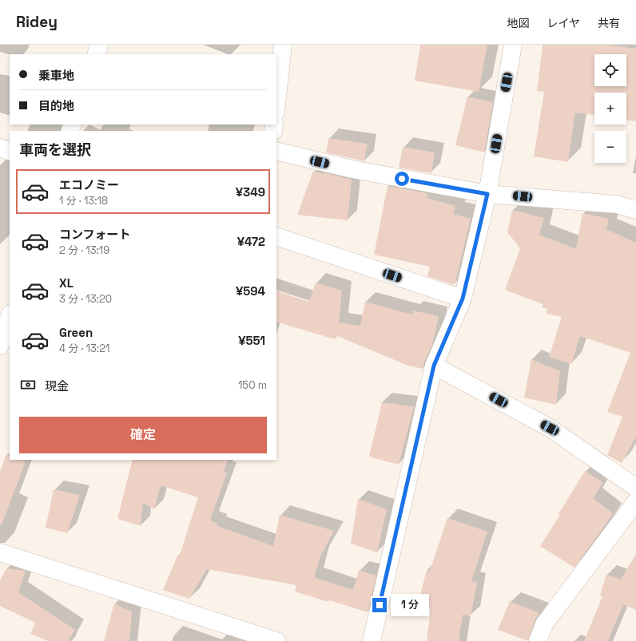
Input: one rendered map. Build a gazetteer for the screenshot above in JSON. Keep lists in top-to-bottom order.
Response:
{
  "page": {
    "header": "Ridey",
    "nav": ["地図", "レイヤ", "共有"],
    "map_buttons": ["+", "−"],
    "banner": ["乗車地", "目的地"],
    "heading": "車両を選択",
    "list": [
      {
        "name": "エコノミー",
        "note": "1 分 · 13:18",
        "value": "¥349"
      },
      {
        "name": "コンフォート",
        "note": "2 分 · 13:19",
        "value": "¥472"
      },
      {
        "name": "XL",
        "note": "3 分 · 13:20",
        "value": "¥594"
      },
      {
        "name": "Green",
        "note": "4 分 · 13:21",
        "value": "¥551"
      }
    ],
    "pay": ["現金", "150 m"],
    "buttons": "確定",
    "bubble": "1 分"
  }
}
